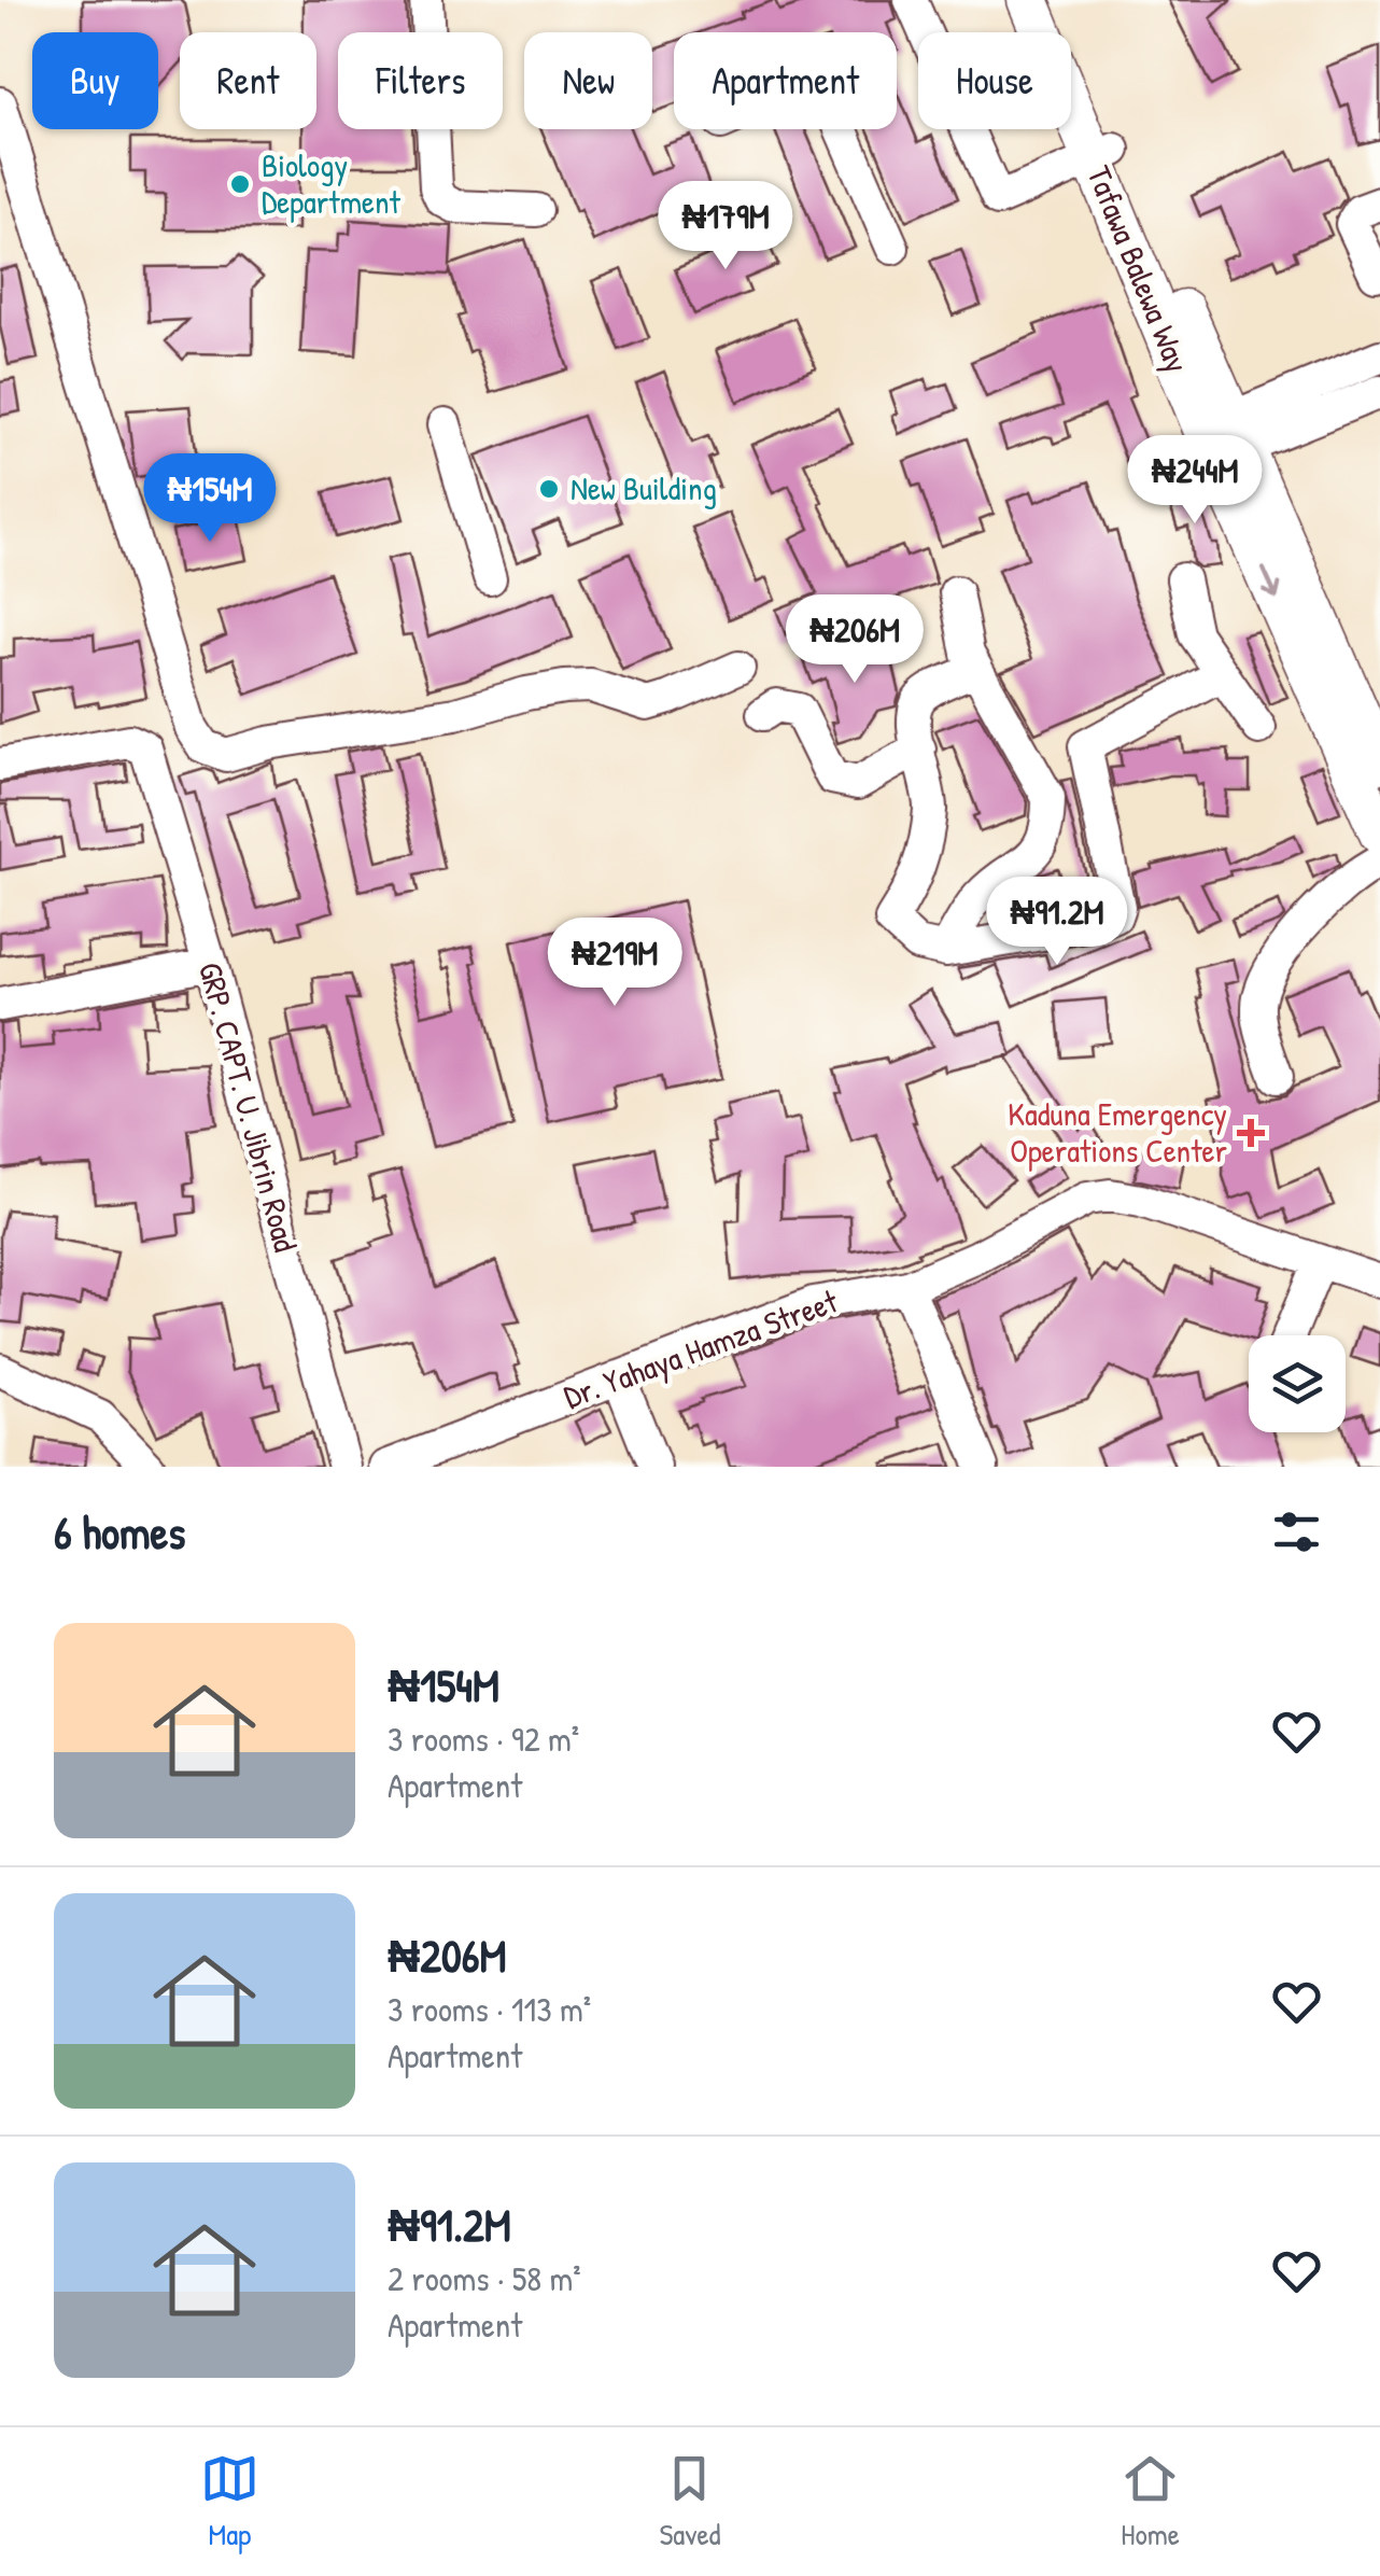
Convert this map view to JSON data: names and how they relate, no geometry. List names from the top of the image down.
{
  "streets": {
    "main road": ["Tafawa Balewa Way"],
    "street": ["GRP. CAPT. U. Jibrin Road", "Dr. Yahaya Hamza Street"]
  },
  "places": {
    "other": ["Biology Department", "New Building"],
    "health": ["Kaduna Emergency Operations Center"]
  },
  "page": {
    "chip": [
      "Buy",
      "Rent",
      "Filters",
      "New",
      "Apartment",
      "House"
    ],
    "price": [
      "₦179M",
      "₦244M",
      "₦154M",
      "₦206M",
      "₦91.2M",
      "₦219M"
    ],
    "heading": "6 homes",
    "list": [
      {
        "name": "₦154M",
        "note": "3 rooms · 92 m² · Apartment"
      },
      {
        "name": "₦206M",
        "note": "3 rooms · 113 m² · Apartment"
      },
      {
        "name": "₦91.2M",
        "note": "2 rooms · 58 m² · Apartment"
      }
    ],
    "tabs": ["Map", "Saved", "Home"]
  }
}
